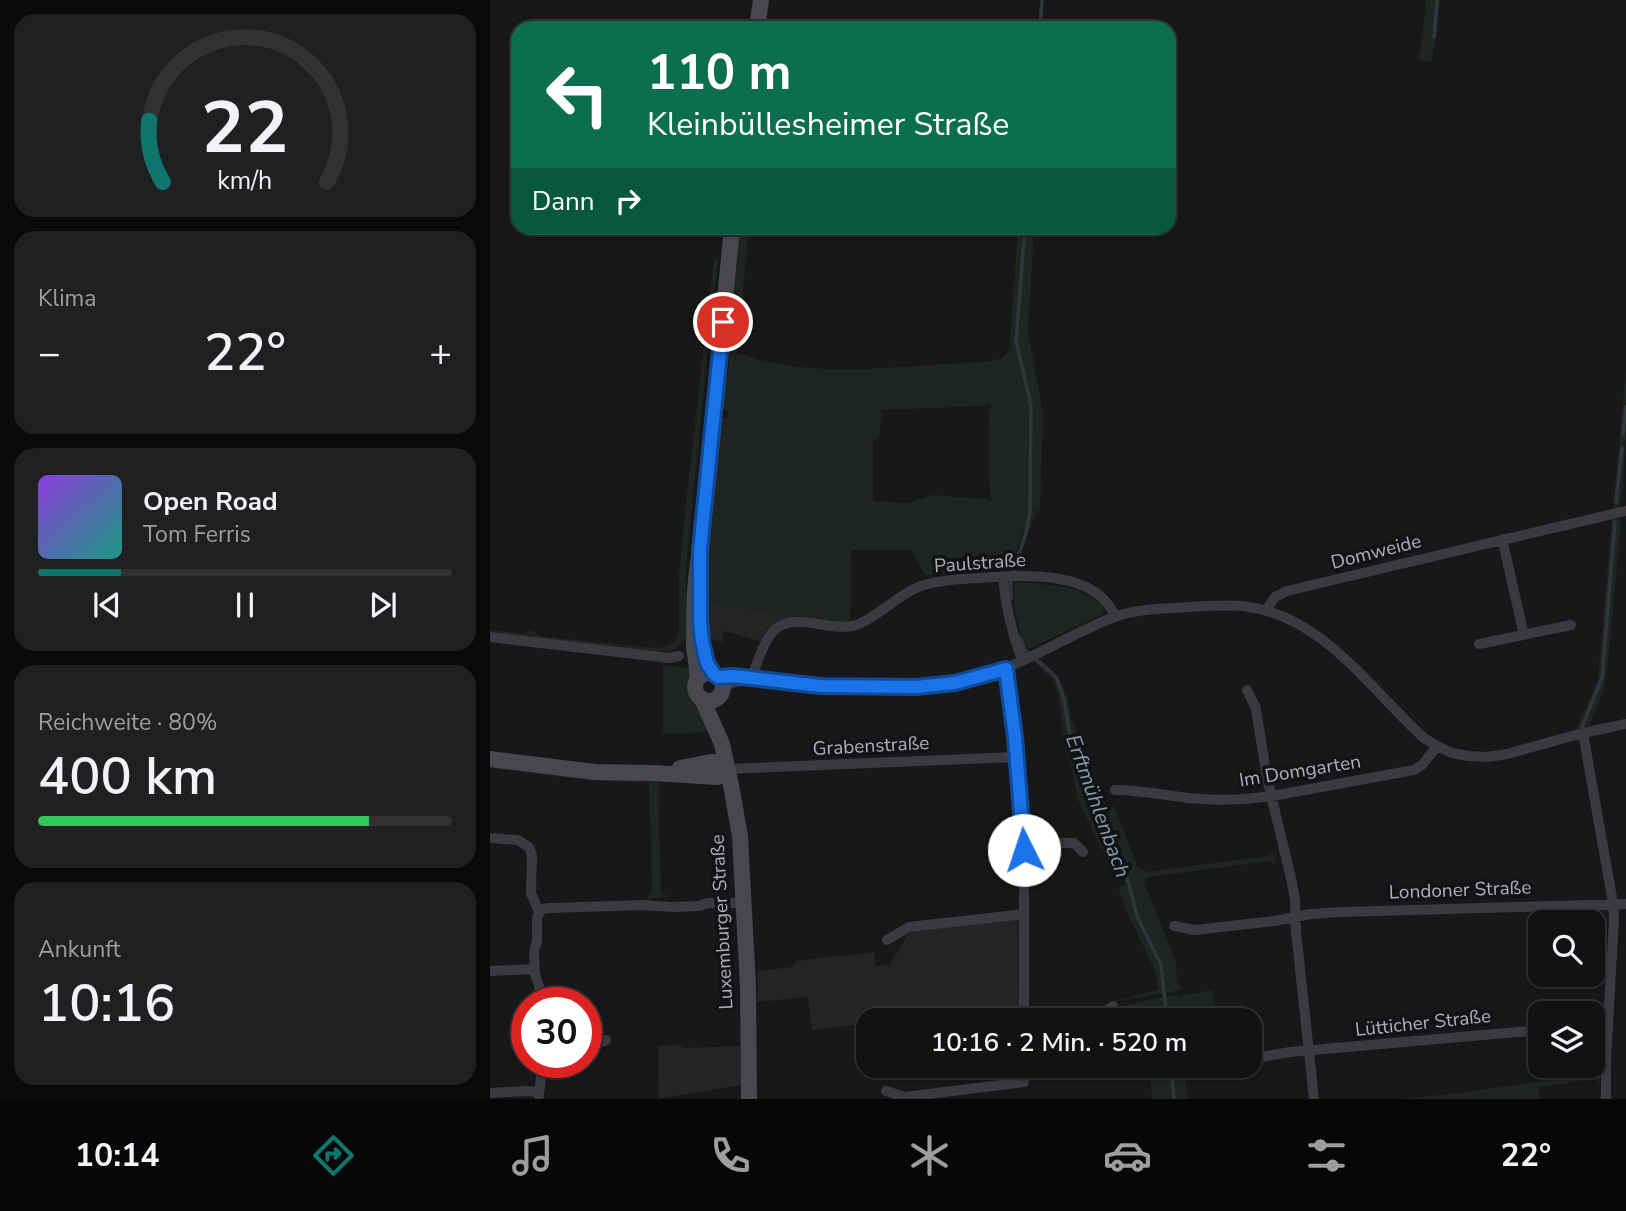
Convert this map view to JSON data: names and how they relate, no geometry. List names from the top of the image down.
{
  "streets": {
    "street": [
      "Domweide",
      "Paulstraße",
      "Grabenstraße",
      "Im Domgarten",
      "Londoner Straße",
      "Luxemburger Straße",
      "Lütticher Straße"
    ]
  },
  "crossings": [
    ["Grabenstraße", "Luxemburger Straße"]
  ],
  "water": ["Erftmühlenbach"],
  "page": {
    "turn": ["110 m", "Kleinbüllesheimer Straße"],
    "then": "Dann",
    "tile": [
      "Klima",
      ["Reichweite · 80%", "400 km"],
      ["Ankunft", "10:16"]
    ],
    "heat": ["−", "22°", "+"],
    "song": ["Open Road", "Tom Ferris"],
    "limit": "30",
    "trip": "10:16 · 2 Min. · 520 m",
    "tabs": ["10:14", "22°"],
    "gauge": ["22", "km/h"]
  }
}
